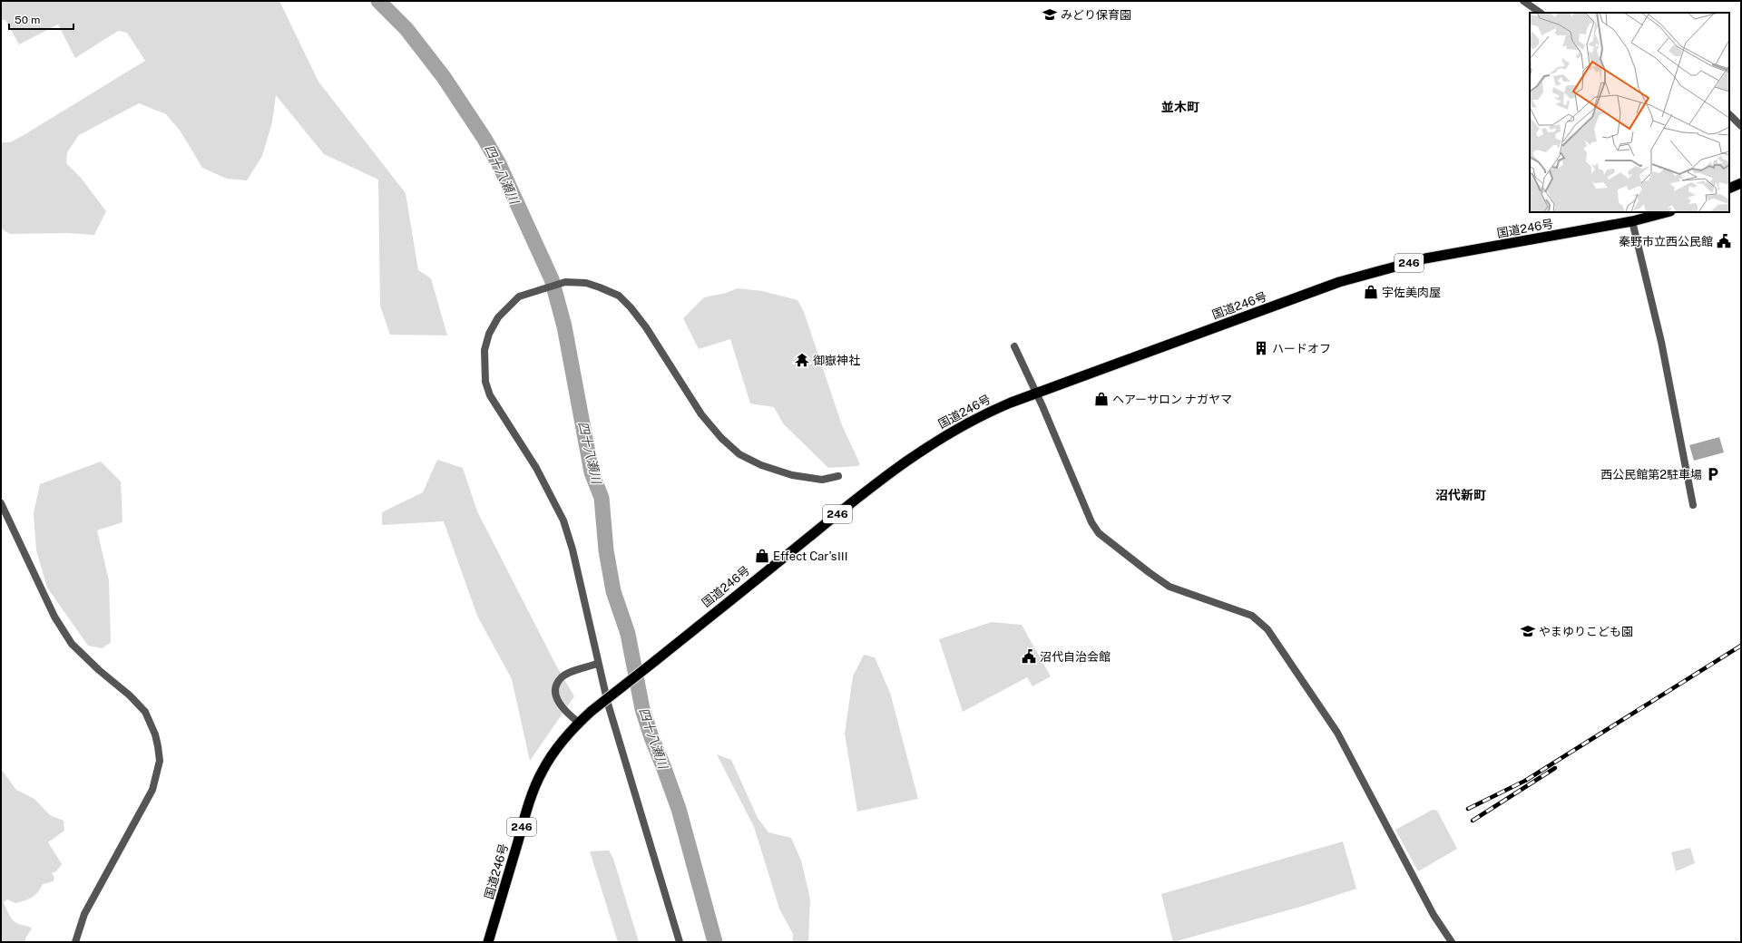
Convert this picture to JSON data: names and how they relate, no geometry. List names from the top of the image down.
{
  "streets": {
    "highway": ["国道246号", "246"]
  },
  "districts": ["並木町", "沼代新町"],
  "water": ["四十八瀬川"],
  "places": {
    "school or university": ["みどり保育園", "やまゆりこども園"],
    "public building": ["秦野市立西公民館", "沼代自治会館"],
    "shop": ["宇佐美肉屋", "ヘアーサロン ナガヤマ", "Effect Car'sⅢ"],
    "building": ["ハードオフ"],
    "temple": ["御嶽神社"],
    "parking": ["西公民館第2駐車場"]
  },
  "scale_bar": "50 m"
}
